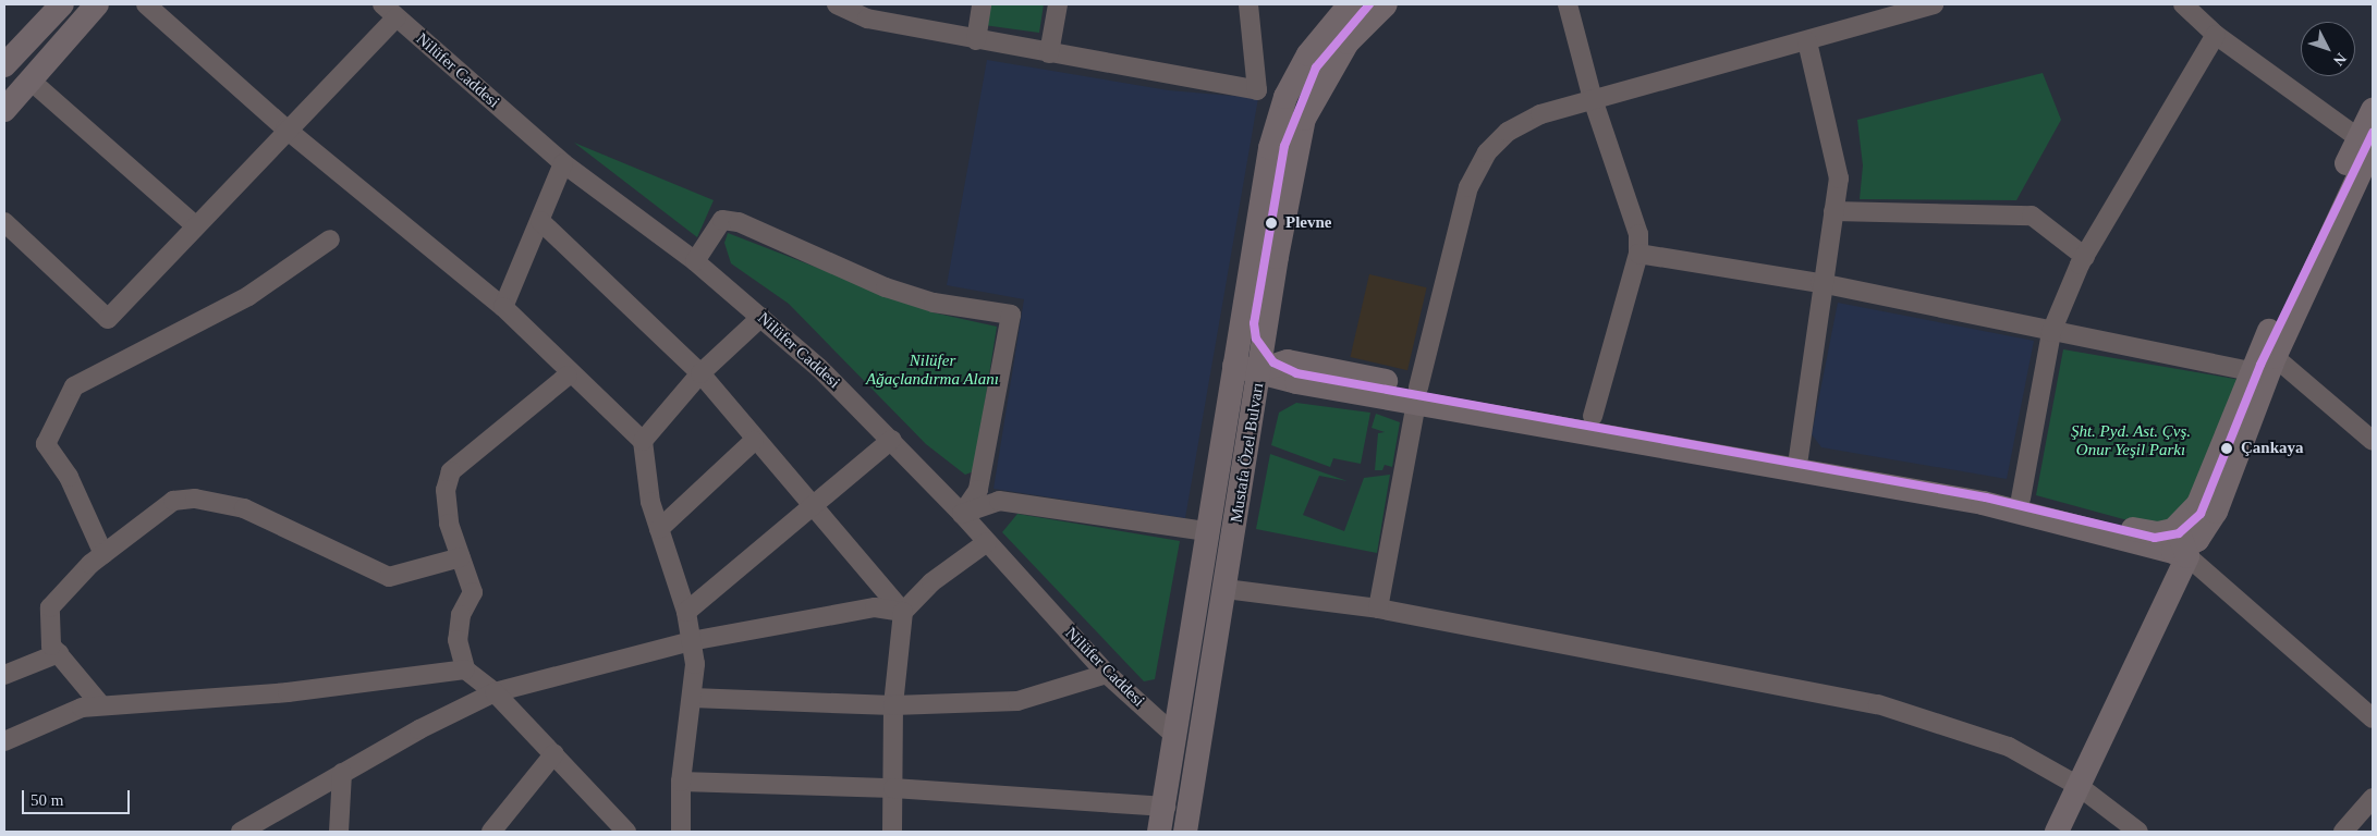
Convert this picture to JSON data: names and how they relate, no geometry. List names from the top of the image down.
{
  "streets": {
    "main road": ["Mustafa Özel Bulvarı"],
    "street": ["Nilüfer Caddesi"]
  },
  "crossings": [
    ["Nilüfer Caddesi", "Mustafa Özel Bulvarı"]
  ],
  "parks": ["Nilüfer Ağaçlandırma Alanı", "Şht. Pyd. Ast. Çvş. Onur Yeşil Parkı"],
  "places": ["Plevne", "Çankaya"],
  "scale_bar": "50 m",
  "north": "bottom right"
}
